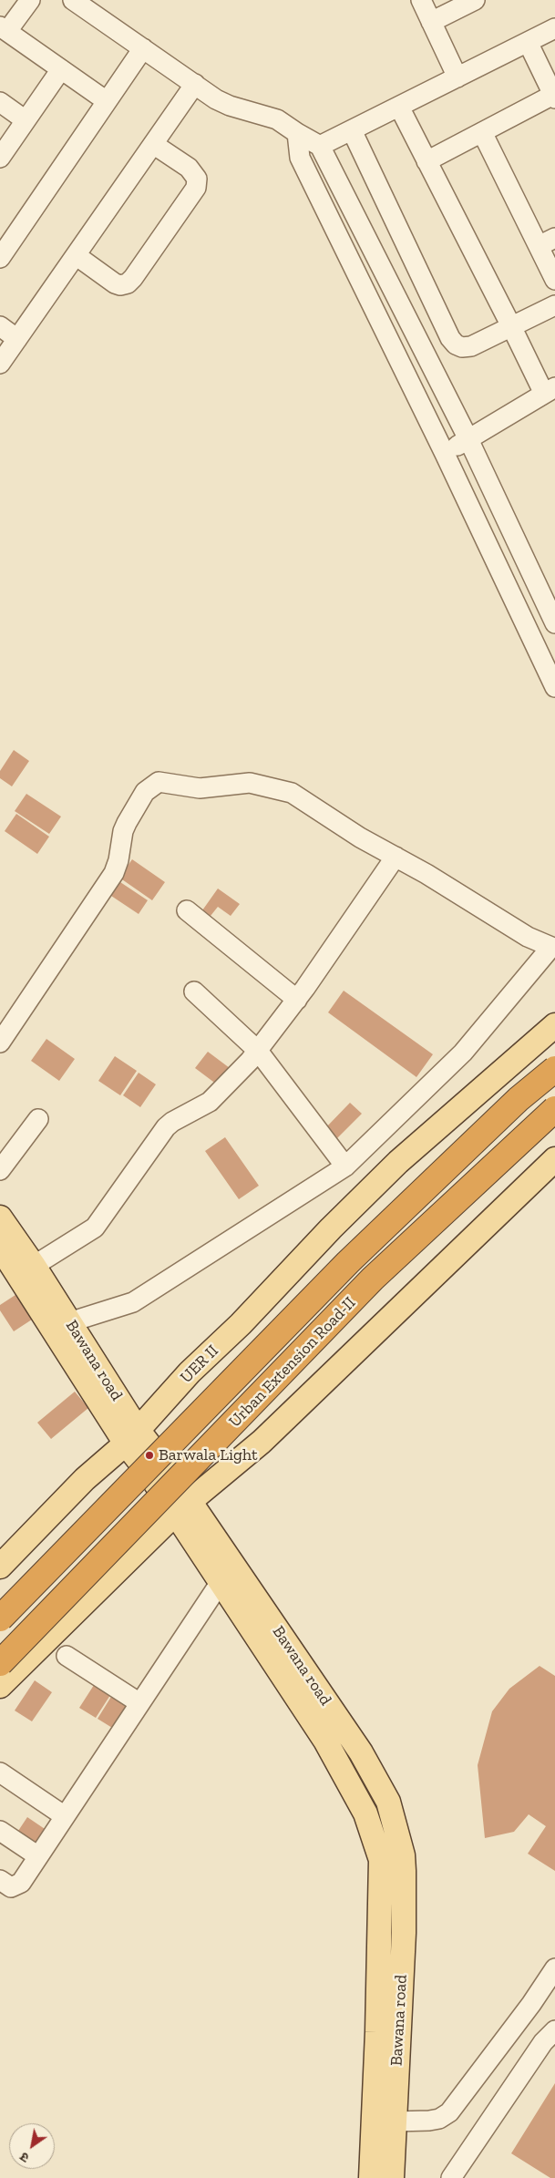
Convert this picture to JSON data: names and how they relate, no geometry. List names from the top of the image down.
{
  "streets": {
    "highway": ["Urban Extension Road-II"],
    "main road": ["Bawana road", "UER II"]
  },
  "crossings": [
    ["Bawana road", "UER II"]
  ],
  "places": ["Barwala Light"],
  "north": "bottom left"
}
